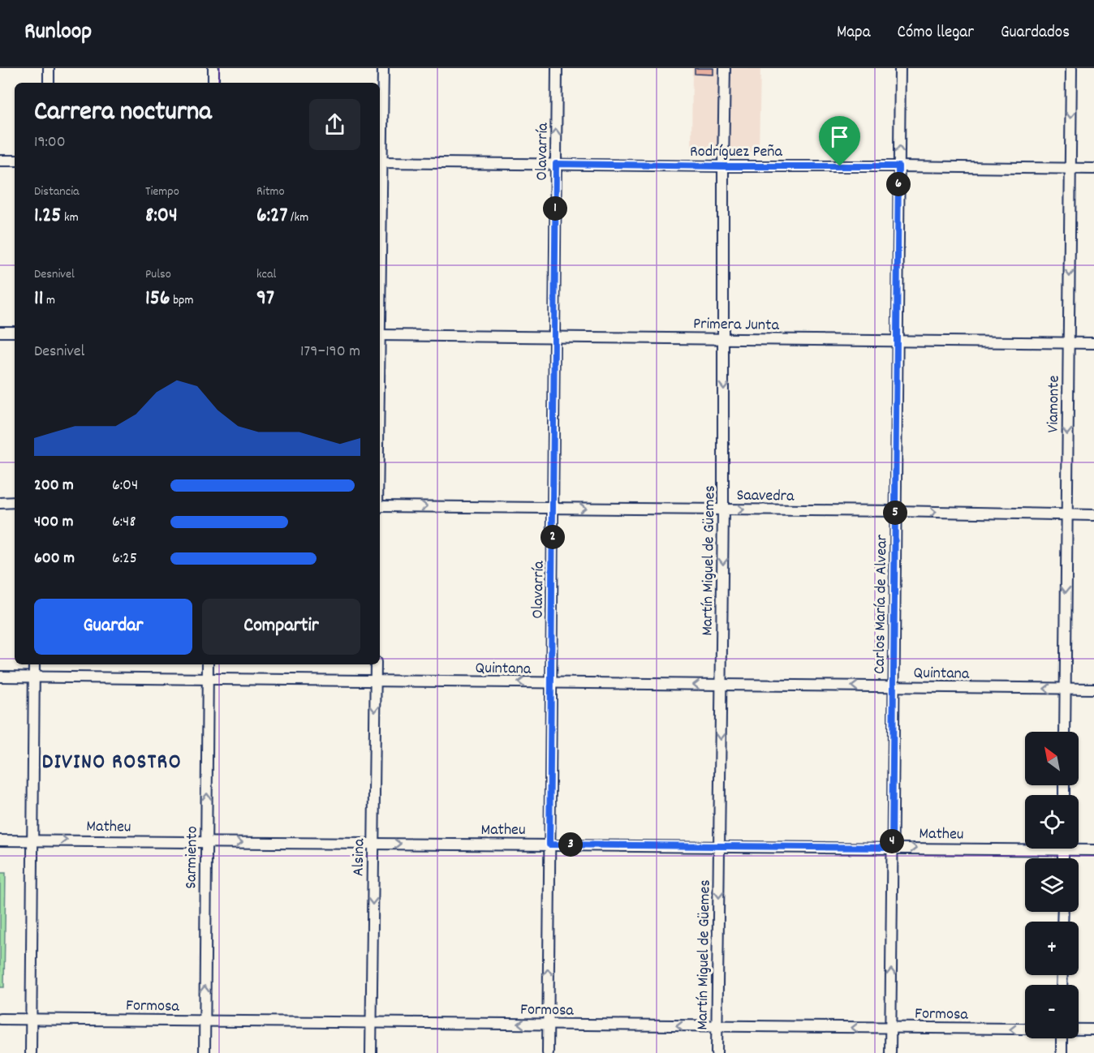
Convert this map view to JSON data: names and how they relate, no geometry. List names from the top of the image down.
{
  "streets": {
    "street": [
      "Rodríguez Peña",
      "Olavarría",
      "Primera Junta",
      "Viamonte",
      "Saavedra",
      "Martín Miguel de Güemes",
      "Carlos María de Alvear",
      "Quintana",
      "Matheu",
      "Sarmiento",
      "Alsina",
      "Formosa"
    ]
  },
  "crossings": [
    ["Rodríguez Peña", "Olavarría"],
    ["Rodríguez Peña", "Viamonte"],
    ["Rodríguez Peña", "Martín Miguel de Güemes"],
    ["Rodríguez Peña", "Carlos María de Alvear"],
    ["Olavarría", "Primera Junta"],
    ["Olavarría", "Saavedra"],
    ["Olavarría", "Quintana"],
    ["Olavarría", "Matheu"],
    ["Olavarría", "Formosa"],
    ["Primera Junta", "Viamonte"],
    ["Primera Junta", "Martín Miguel de Güemes"],
    ["Primera Junta", "Carlos María de Alvear"],
    ["Viamonte", "Saavedra"],
    ["Viamonte", "Quintana"],
    ["Saavedra", "Martín Miguel de Güemes"],
    ["Saavedra", "Carlos María de Alvear"],
    ["Martín Miguel de Güemes", "Quintana"],
    ["Martín Miguel de Güemes", "Matheu"],
    ["Martín Miguel de Güemes", "Formosa"],
    ["Carlos María de Alvear", "Quintana"],
    ["Carlos María de Alvear", "Matheu"],
    ["Carlos María de Alvear", "Formosa"],
    ["Quintana", "Sarmiento"],
    ["Quintana", "Alsina"],
    ["Matheu", "Sarmiento"],
    ["Matheu", "Alsina"],
    ["Sarmiento", "Formosa"],
    ["Alsina", "Formosa"]
  ],
  "one_way": [
    "Viamonte",
    "Saavedra",
    "Martín Miguel de Güemes",
    "Quintana",
    "Matheu",
    "Sarmiento",
    "Alsina",
    "Formosa"
  ],
  "districts": ["DIVINO ROSTRO"],
  "north": "top left",
  "page": {
    "header": "Runloop",
    "nav": ["Mapa", "Cómo llegar", "Guardados"],
    "heading": ["Carrera nocturna", "19:00"],
    "stats": [
      ["Distancia", "1.25 km"],
      ["Tiempo", "8:04"],
      ["Ritmo", "6:27 /km"],
      ["Desnivel", "11 m"],
      ["Pulso", "156 bpm"],
      ["kcal", "97"]
    ],
    "pins": [
      "6",
      "1",
      "5",
      "2",
      "4",
      "3"
    ],
    "chart": ["Desnivel", "179–190 m"],
    "list": [
      {
        "name": "200 m",
        "note": "6:04"
      },
      {
        "name": "400 m",
        "note": "6:48"
      },
      {
        "name": "600 m",
        "note": "6:25"
      }
    ],
    "buttons": ["Guardar", "Compartir"],
    "map_buttons": ["+", "−"]
  }
}
